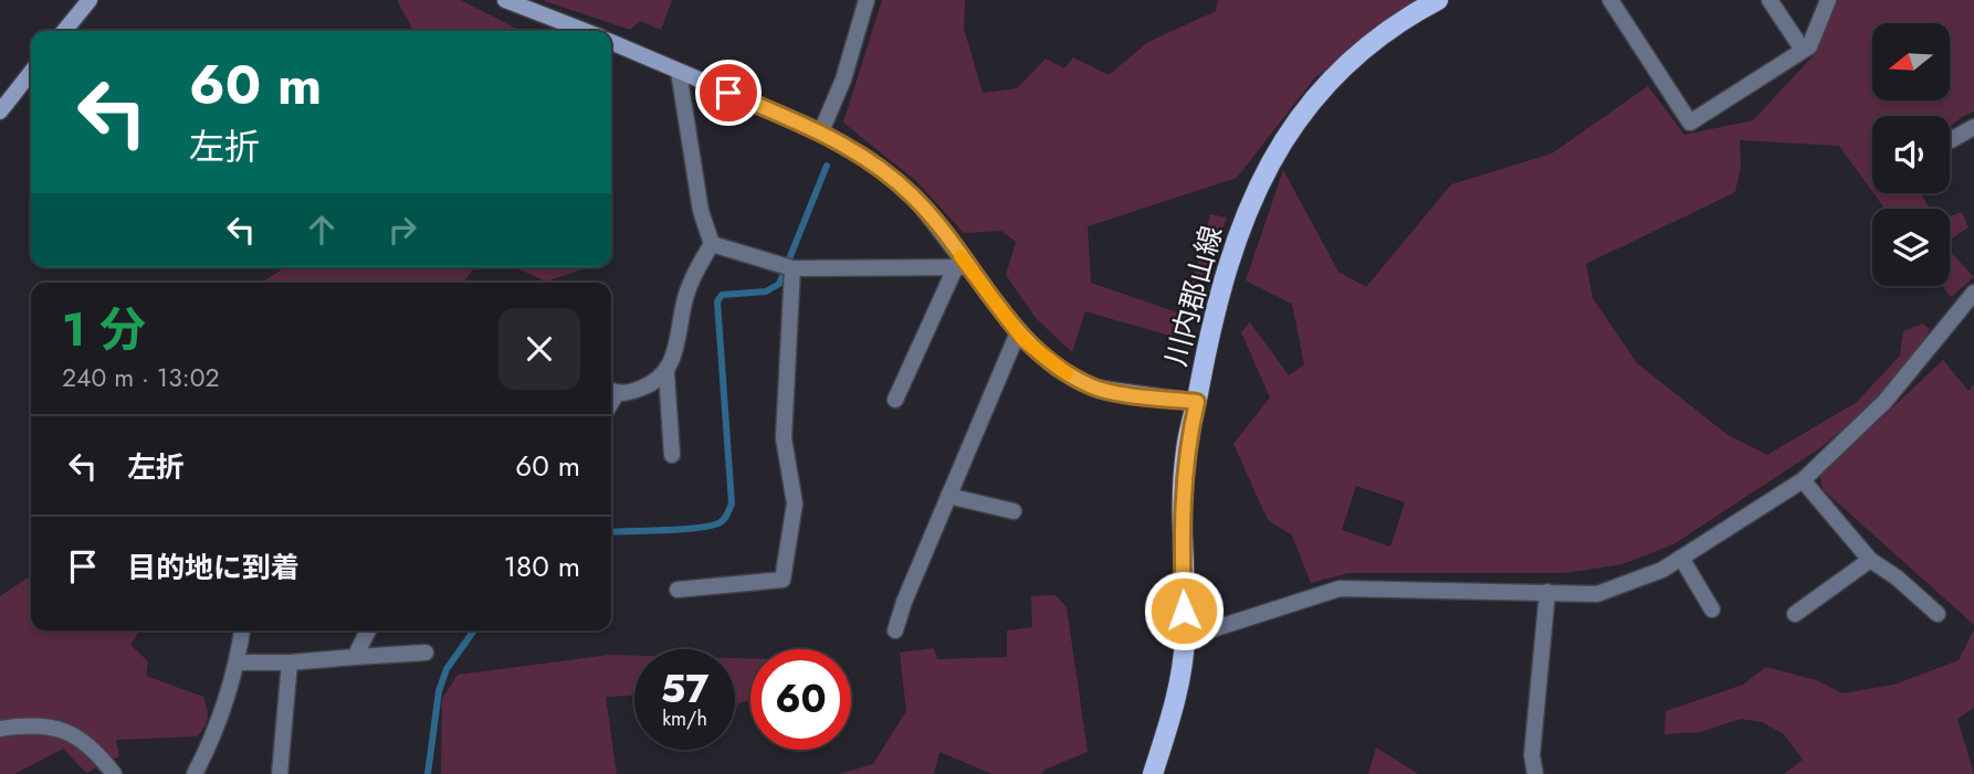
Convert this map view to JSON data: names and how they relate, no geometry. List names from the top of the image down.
{
  "streets": {
    "main road": ["川内郡山線"]
  },
  "north": "left",
  "page": {
    "turn": ["60 m", "左折"],
    "heading": ["1 分", "240 m · 13:02"],
    "list": [
      {
        "name": "左折",
        "value": "60 m"
      },
      {
        "name": "目的地に到着",
        "value": "180 m"
      }
    ],
    "speed": "57 km/h",
    "limit": "60"
  }
}
